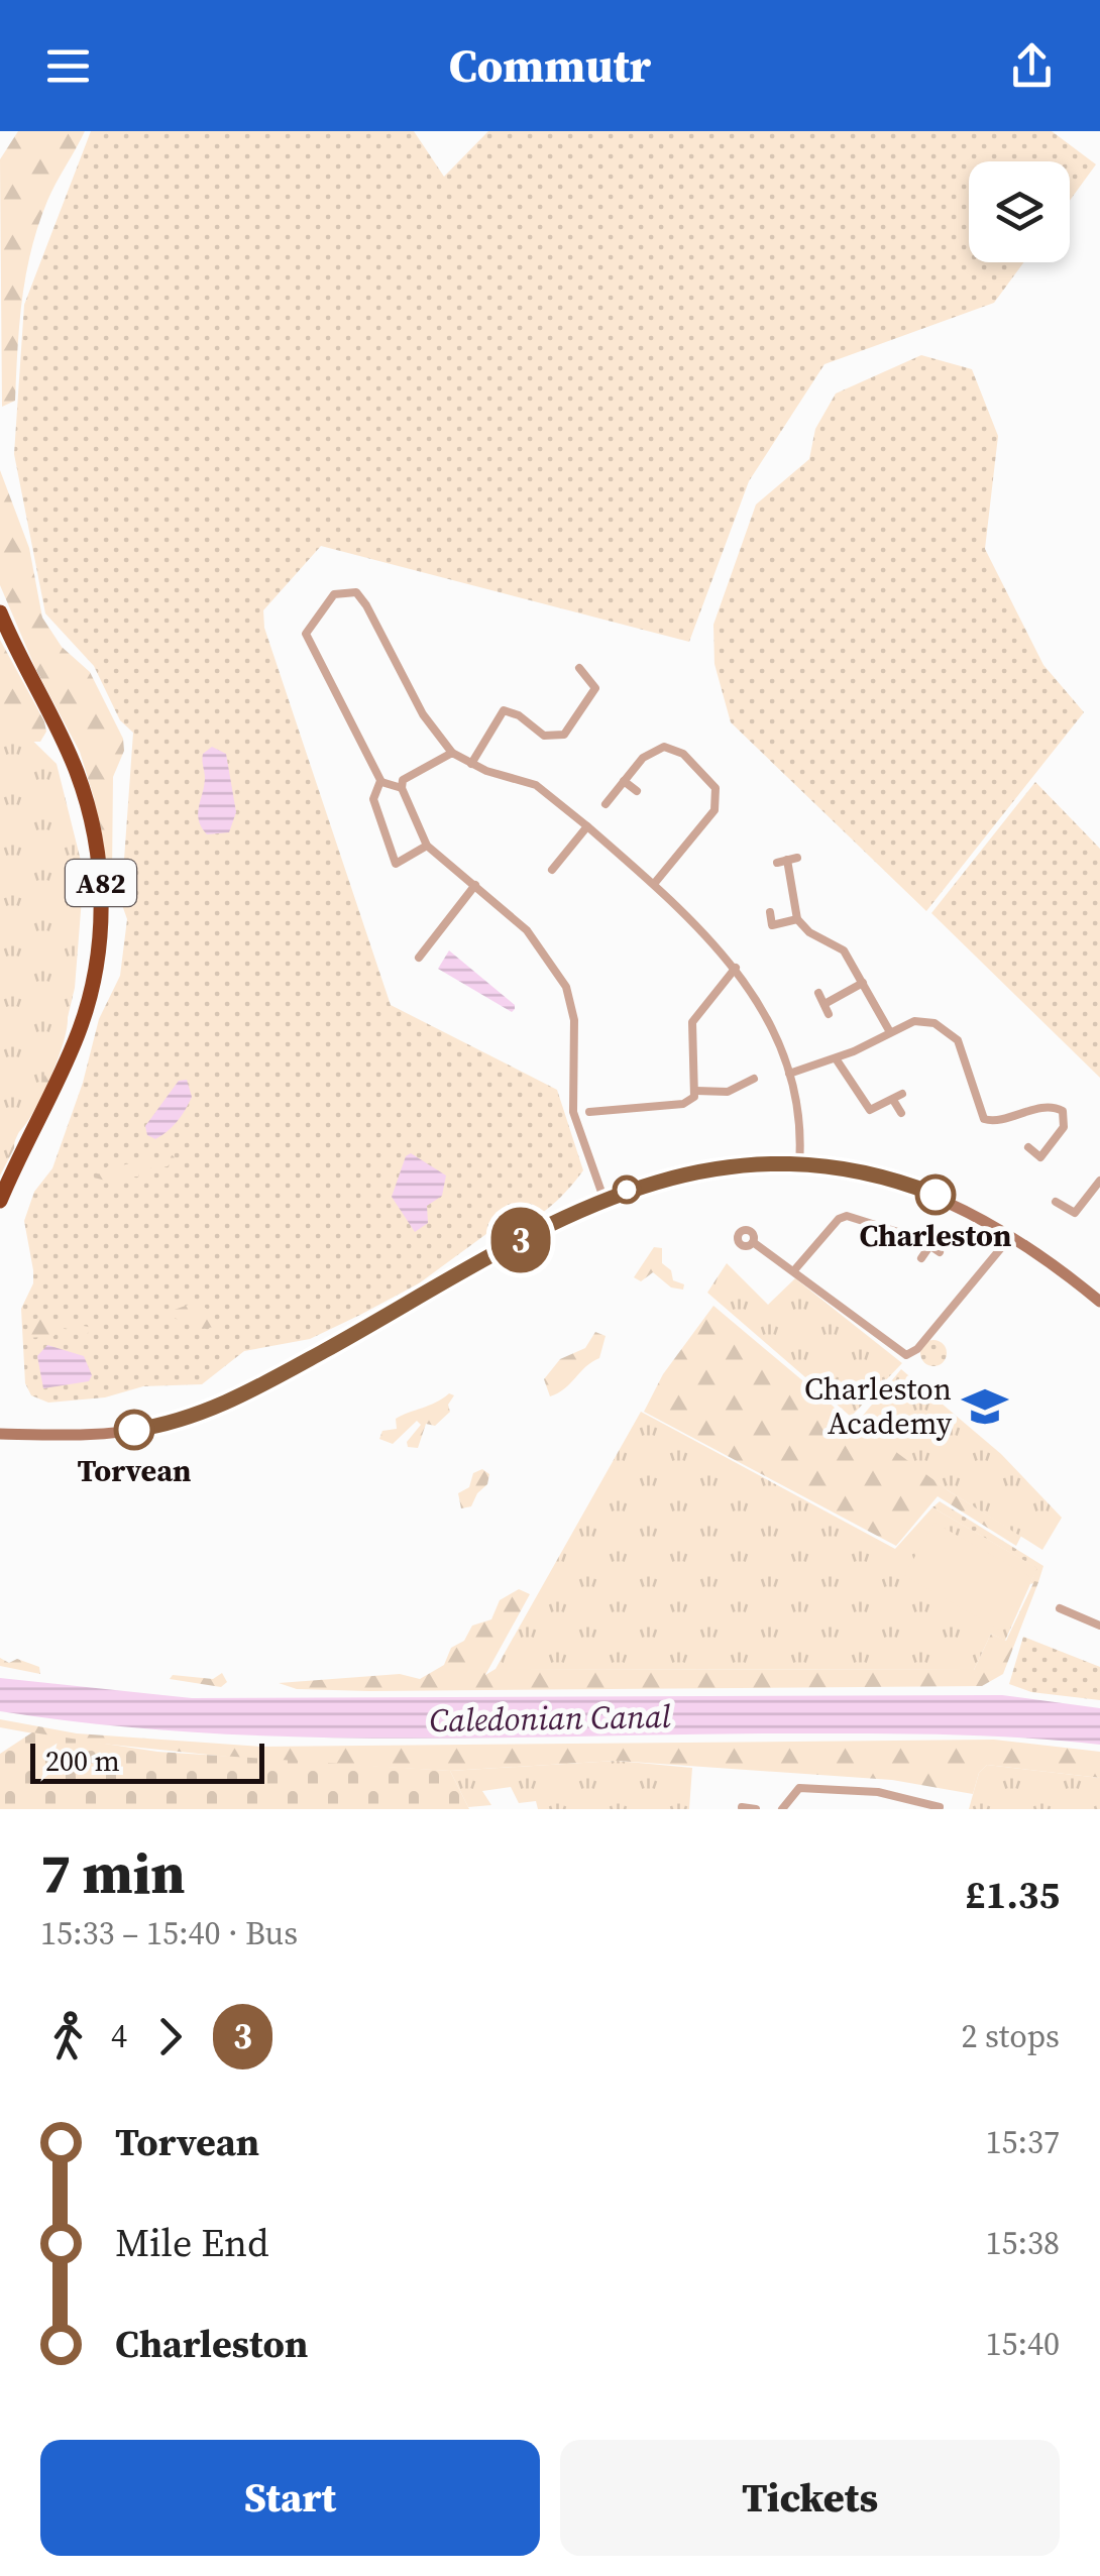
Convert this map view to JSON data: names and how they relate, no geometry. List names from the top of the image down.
{
  "streets": {
    "highway": ["A82"]
  },
  "water": ["Caledonian Canal"],
  "places": {
    "other": ["Charleston", "Torvean"],
    "school or university": ["Charleston Academy"]
  },
  "lines": ["bus line 3"],
  "scale_bar": "200 m",
  "page": {
    "header": "Commutr",
    "on_map": "3",
    "scale": "200 m",
    "heading": ["7 min", "15:33 – 15:40 · Bus", "£1.35"],
    "legs": ["4", "3", "2 stops"],
    "list": [
      {
        "name": "Torvean",
        "value": "15:37"
      },
      {
        "name": "Mile End",
        "value": "15:38"
      },
      {
        "name": "Charleston",
        "value": "15:40"
      }
    ],
    "buttons": ["Start", "Tickets"]
  }
}
